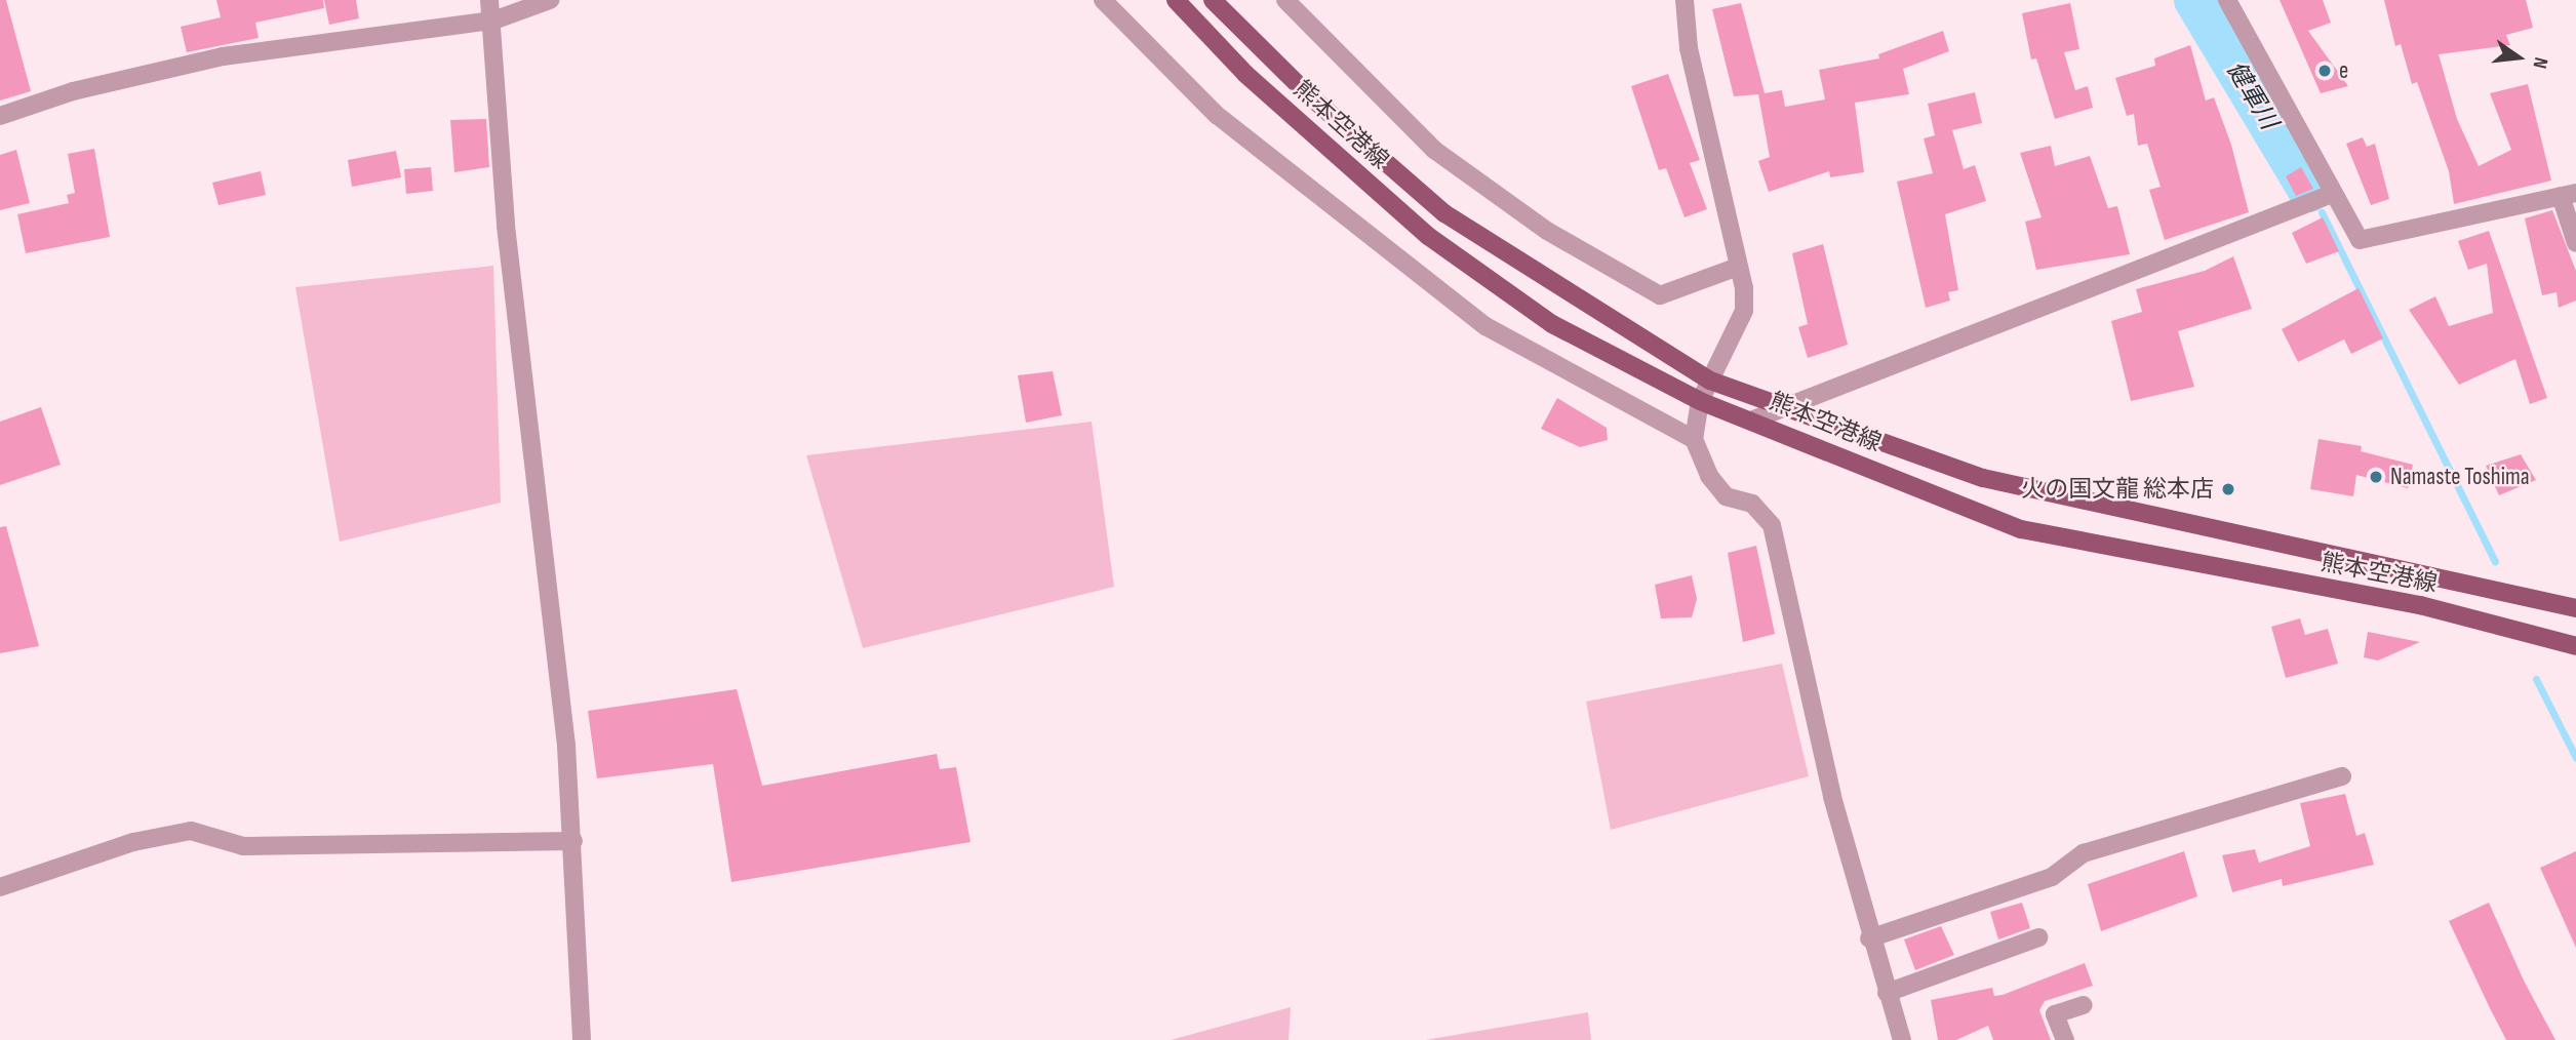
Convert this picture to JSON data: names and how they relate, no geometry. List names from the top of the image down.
{
  "streets": {
    "main road": ["熊本空港線"]
  },
  "water": ["健軍川"],
  "places": ["e", "Namaste Toshima", "火の国文龍 総本店"],
  "north": "right"
}
